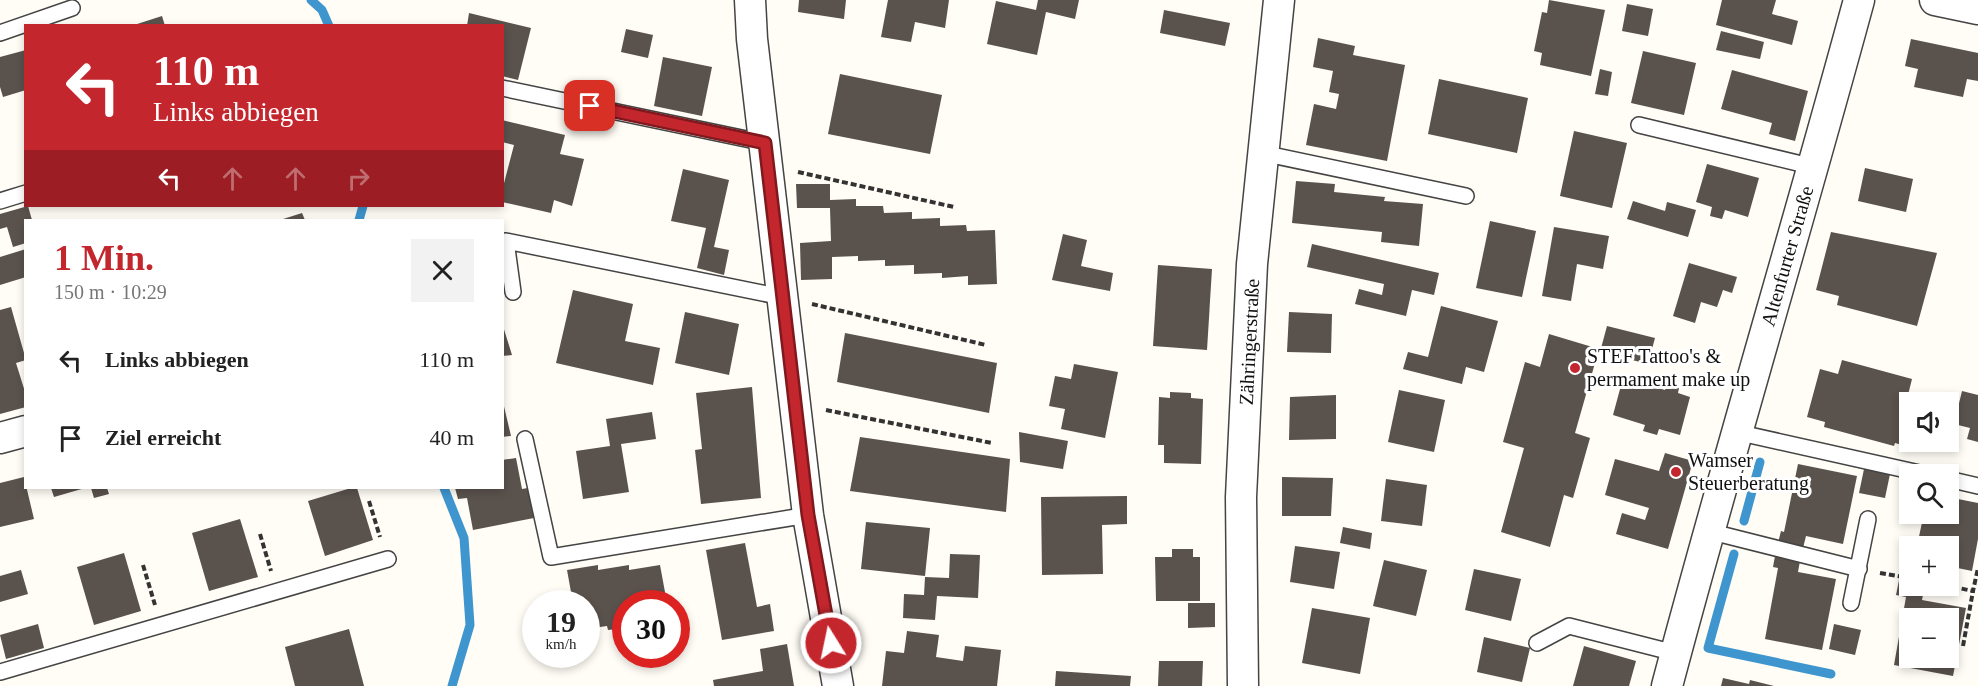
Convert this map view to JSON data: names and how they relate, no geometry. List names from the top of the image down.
{
  "streets": {
    "street": ["Altenfurter Straße", "Zähringerstraße"]
  },
  "places": ["STEF Tattoo's & permament make up", "Wamser Steuerberatung"],
  "page": {
    "turn": ["110 m", "Links abbiegen"],
    "heading": ["1 Min.", "150 m · 10:29"],
    "list": [
      {
        "name": "Links abbiegen",
        "value": "110 m"
      },
      {
        "name": "Ziel erreicht",
        "value": "40 m"
      }
    ],
    "map_buttons": ["+", "−"],
    "speed": "19 km/h",
    "limit": "30"
  }
}
